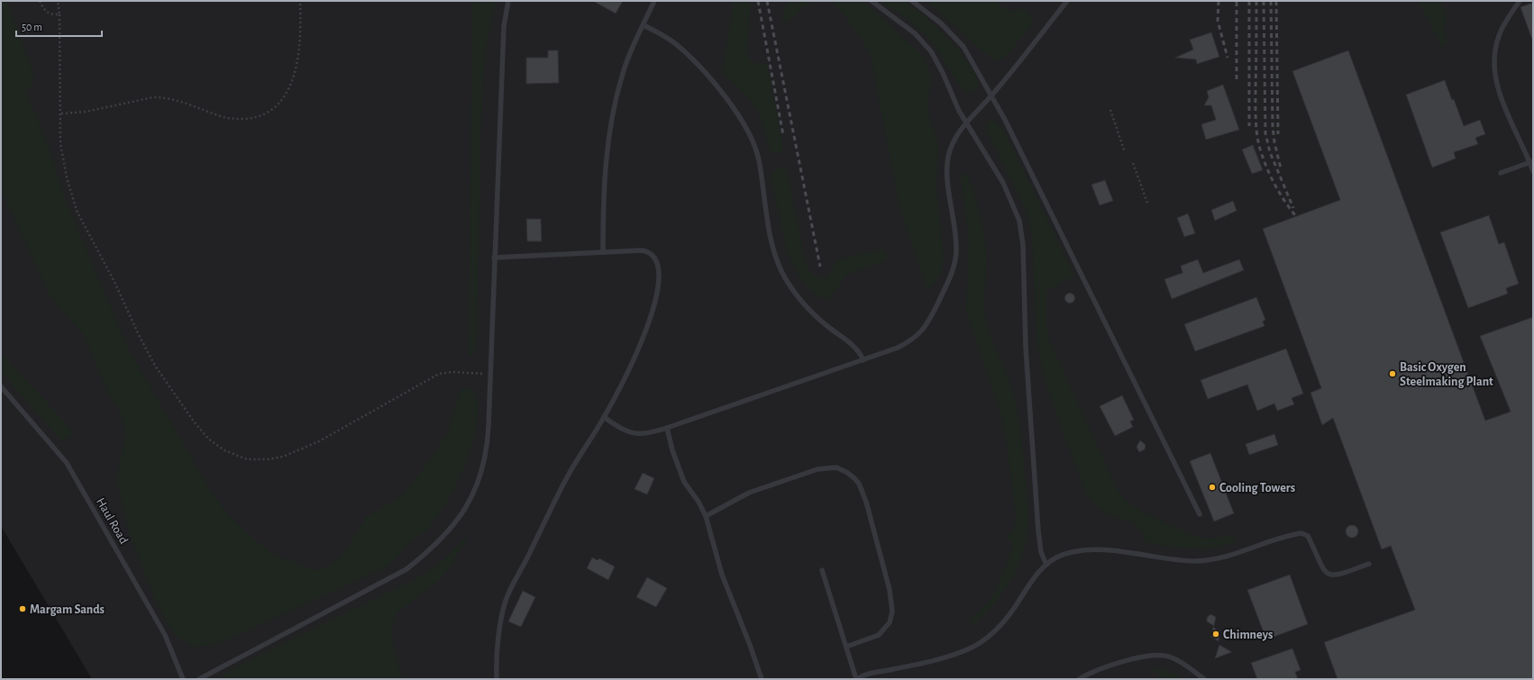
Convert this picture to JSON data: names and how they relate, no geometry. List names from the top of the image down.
{
  "streets": {
    "lane": ["Haul Road"]
  },
  "places": [
    "Basic Oxygen Steelmaking Plant",
    "Cooling Towers",
    "Margam Sands",
    "Chimneys"
  ],
  "scale_bar": "50 m"
}
